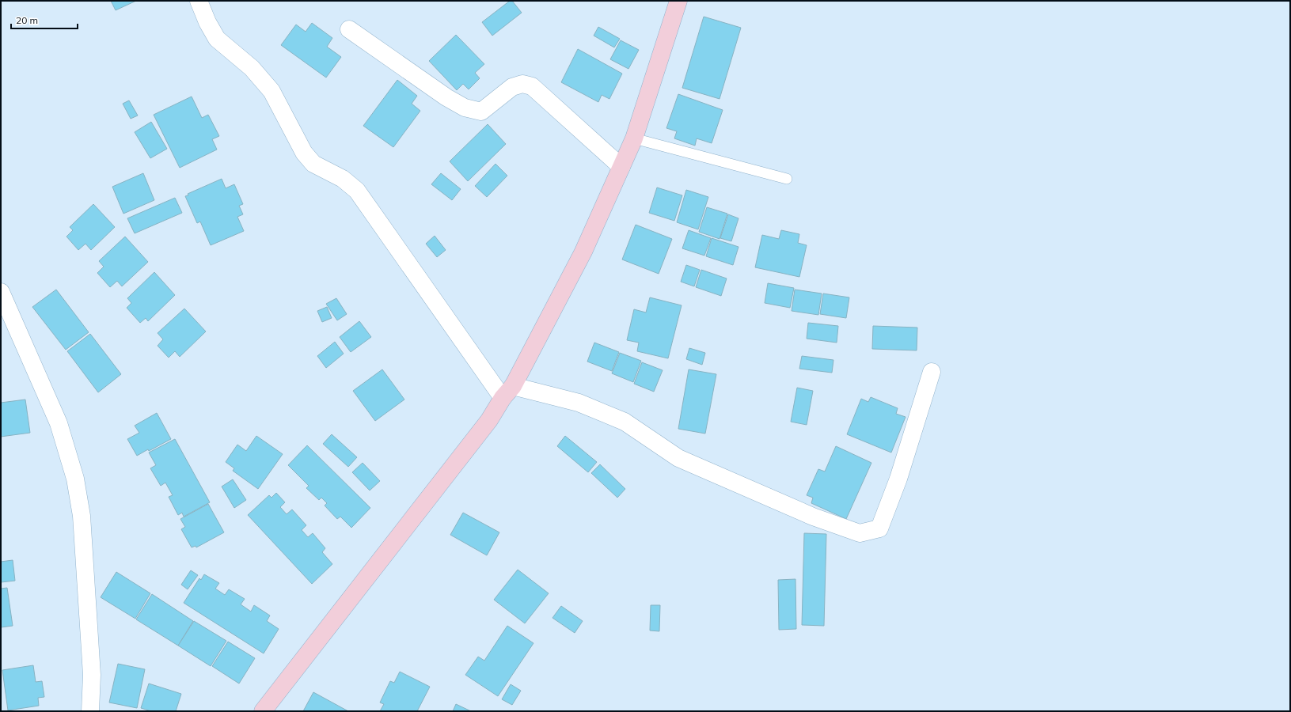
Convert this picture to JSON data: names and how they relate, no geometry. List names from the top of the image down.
{
  "scale_bar": "20 m"
}
